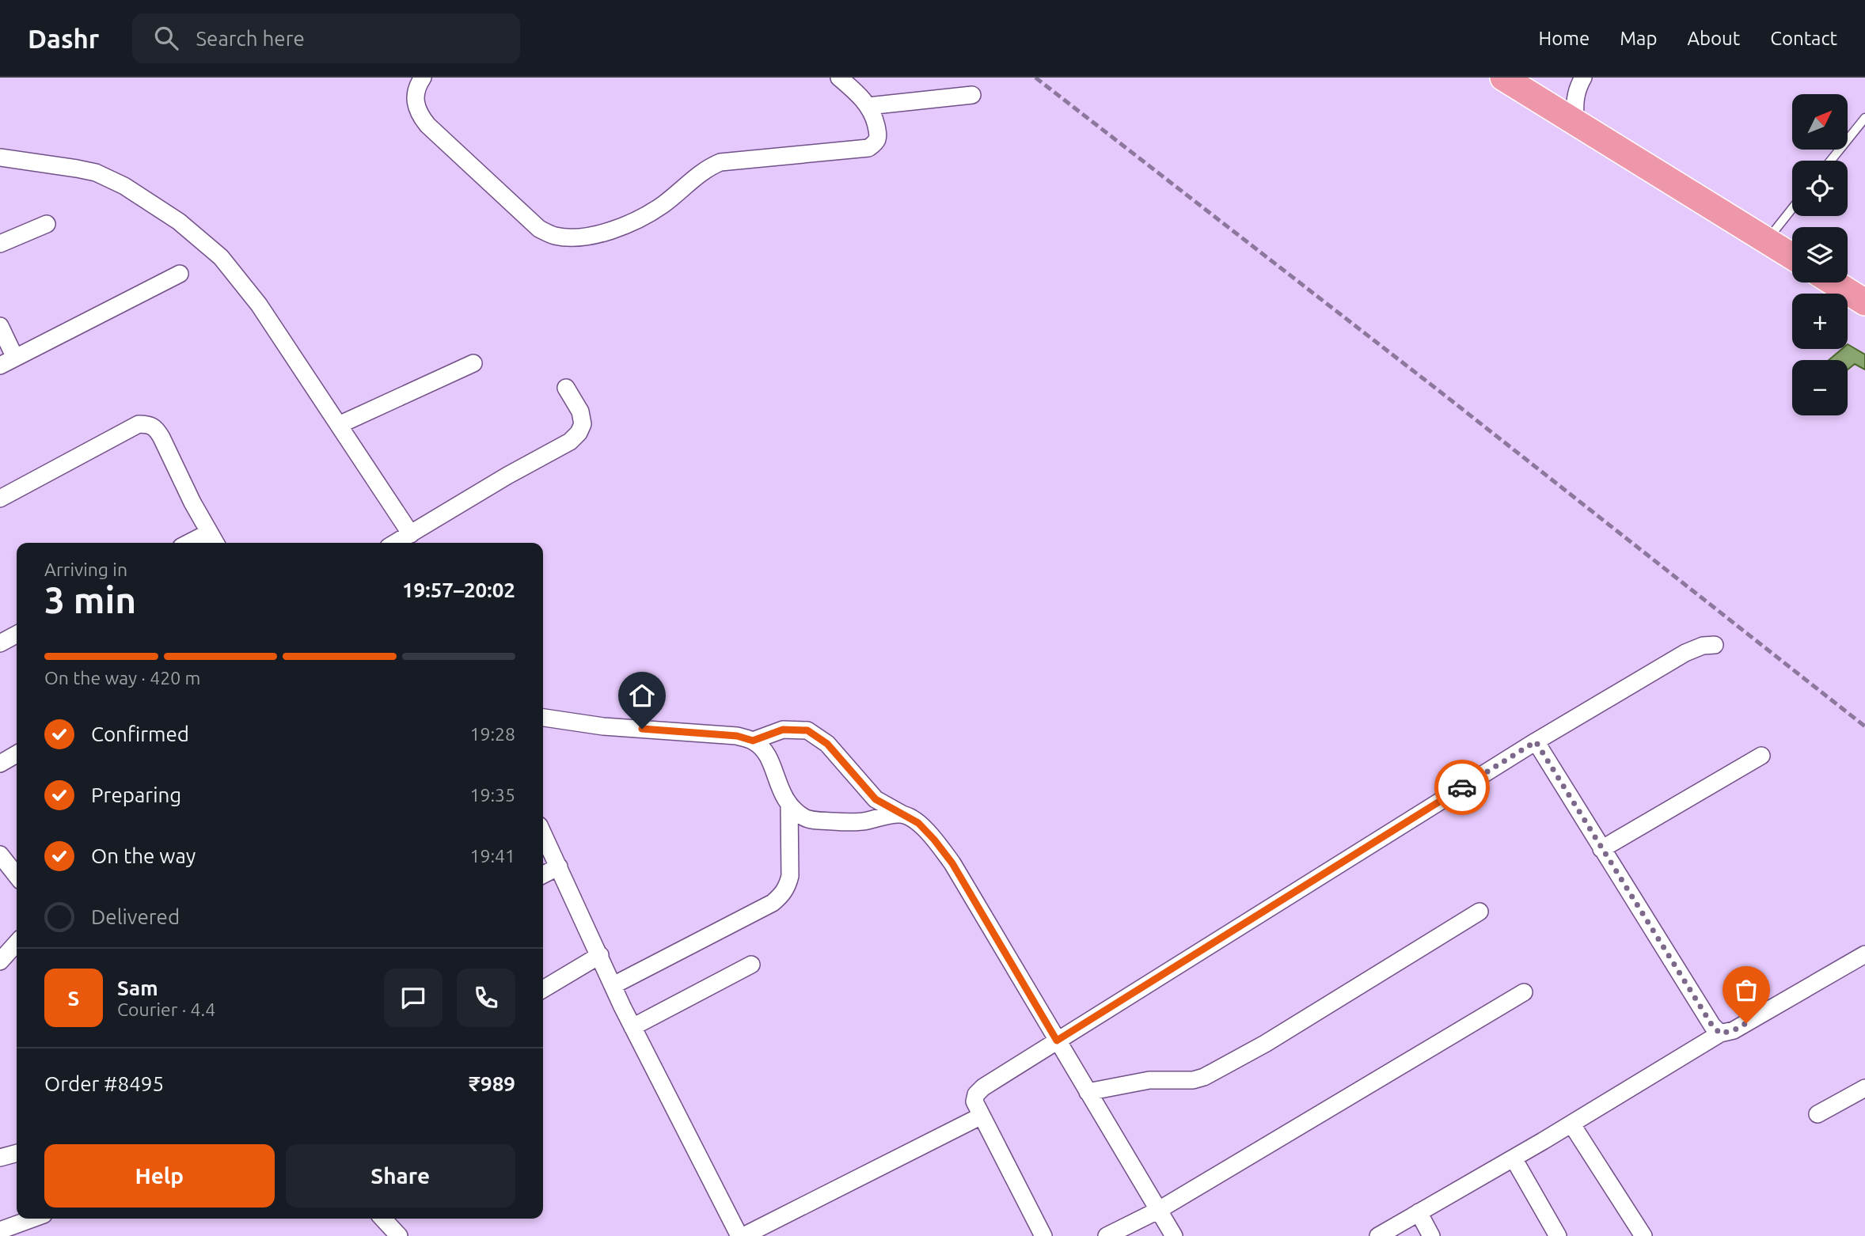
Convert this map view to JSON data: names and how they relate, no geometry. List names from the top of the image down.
{
  "north": "top right",
  "page": {
    "header": "Dashr",
    "search": "Search here",
    "nav": [
      "Home",
      "Map",
      "About",
      "Contact"
    ],
    "map_buttons": ["+", "−"],
    "heading": ["3 min", "Arriving in", "19:57–20:02"],
    "panel": [
      "Sam",
      "Courier · 4.4",
      "Order #8495",
      "₹989"
    ],
    "bar": "On the way · 420 m",
    "list": [
      ["Confirmed", "19:28"],
      ["Preparing", "19:35"],
      ["On the way", "19:41"],
      "Delivered"
    ],
    "round": "S",
    "buttons": ["Help", "Share"]
  }
}
